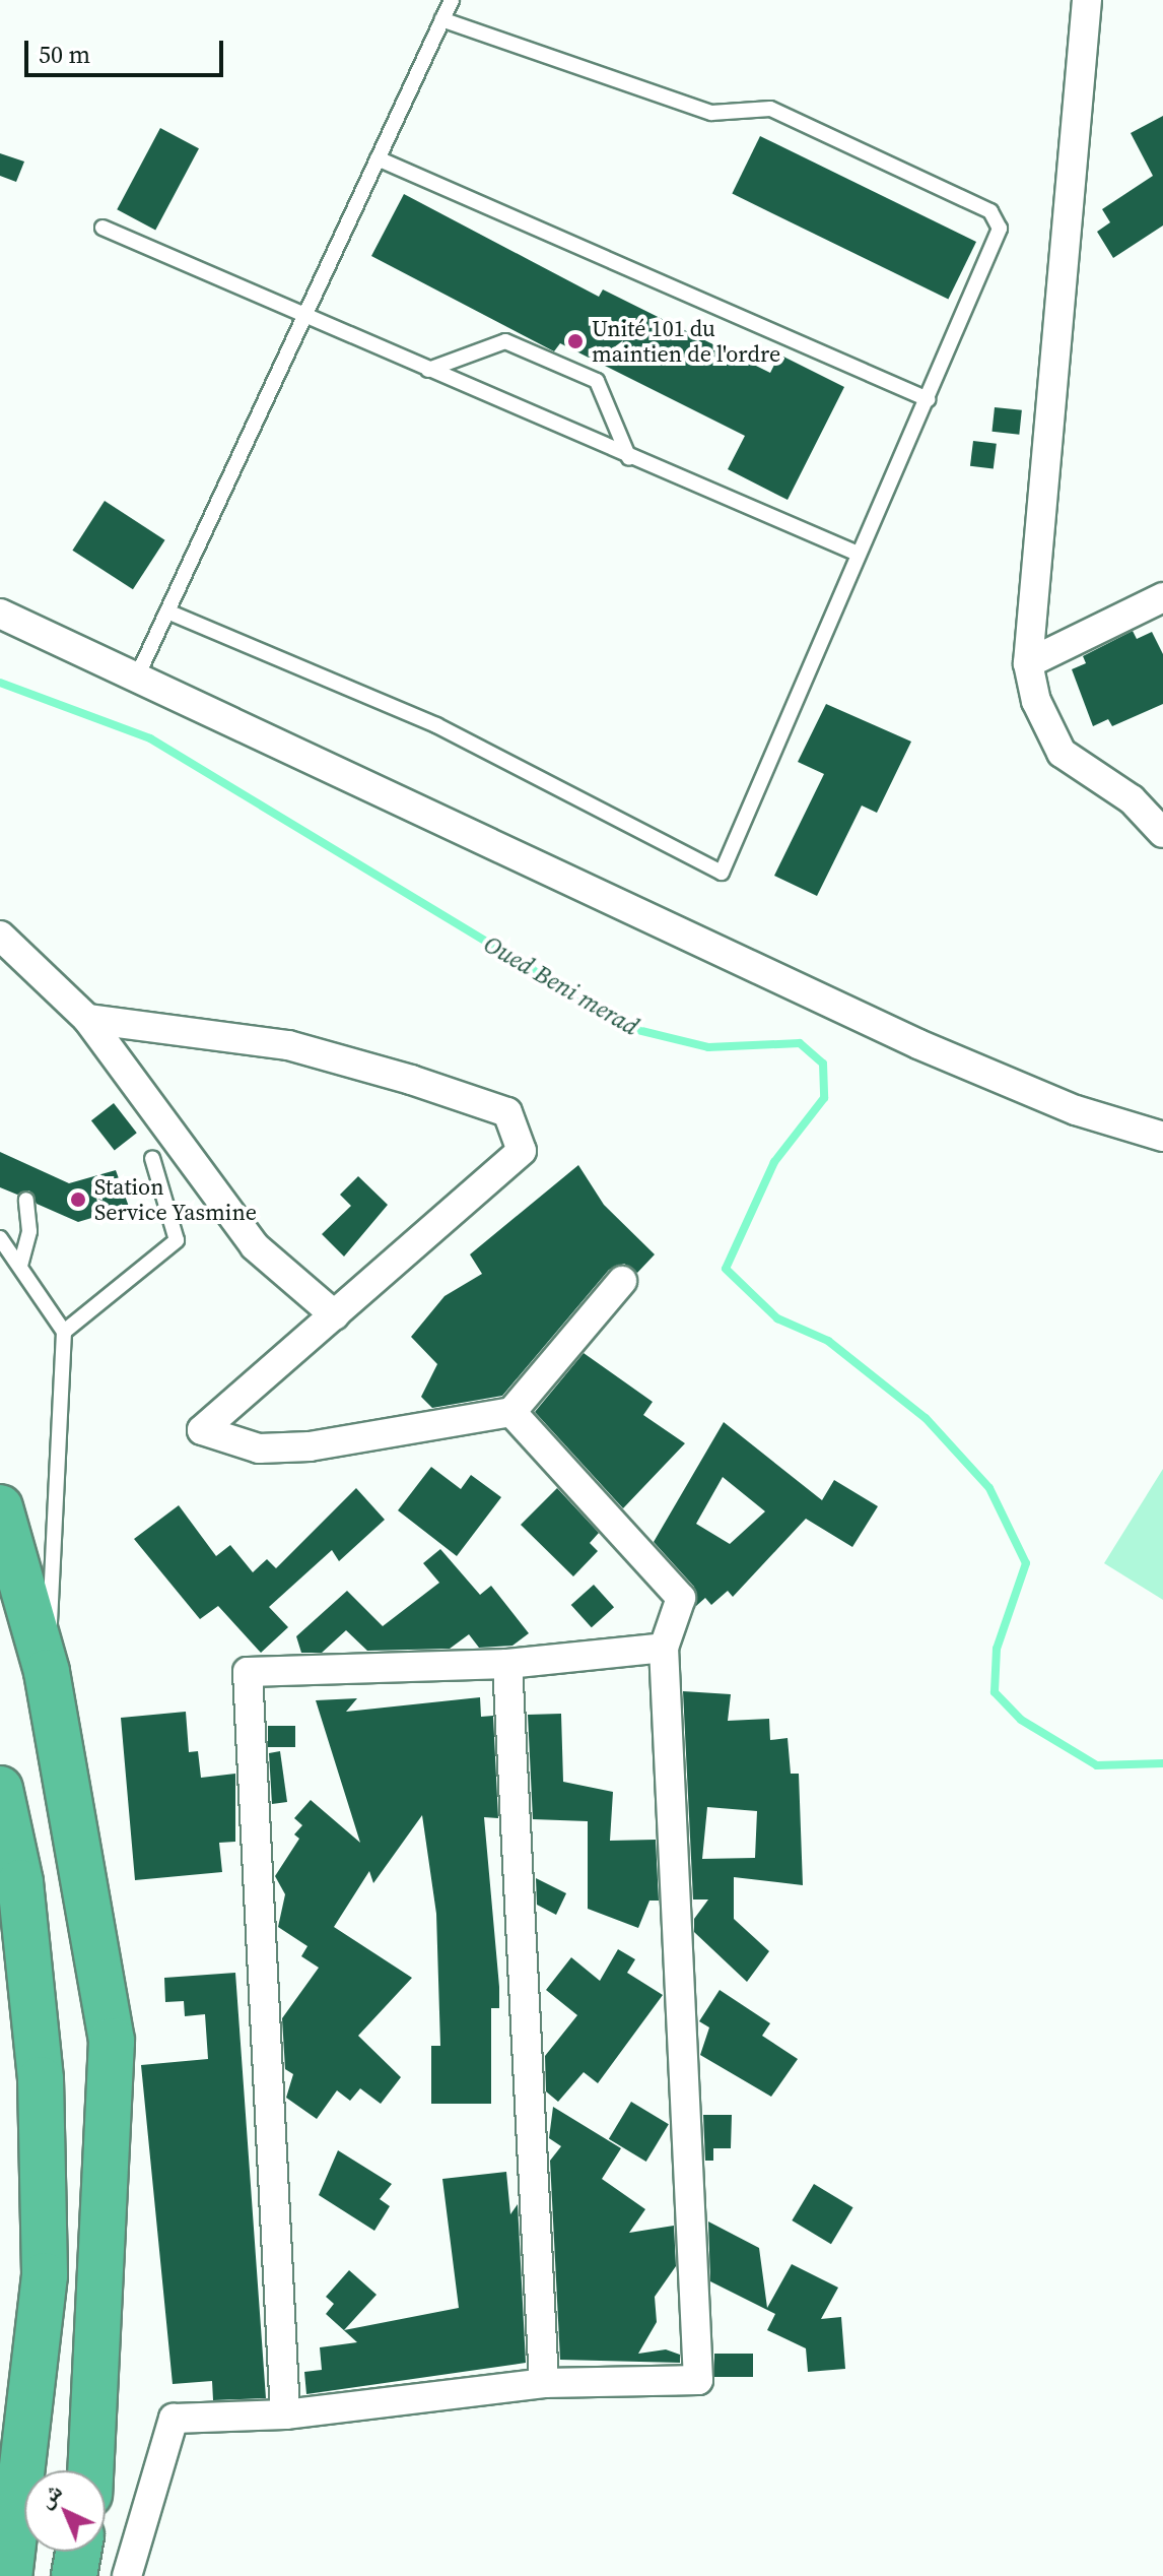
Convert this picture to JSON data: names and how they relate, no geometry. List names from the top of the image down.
{
  "water": ["Oued Beni merad"],
  "places": ["Unité 101 du maintien de l'ordre", "Station Service Yasmine"],
  "scale_bar": "50 m",
  "north": "top left"
}
